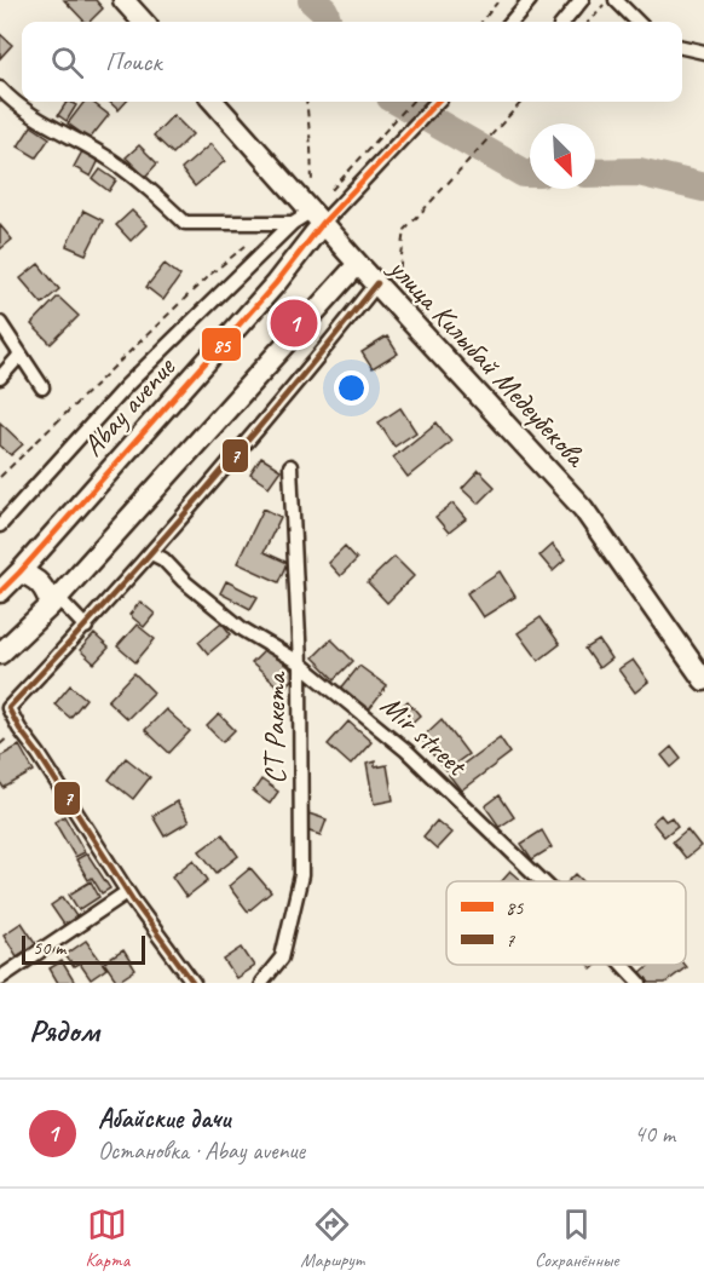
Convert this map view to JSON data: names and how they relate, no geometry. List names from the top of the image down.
{
  "streets": {
    "main road": ["улица Килыбай Медеубекова", "Abay avenue"],
    "street": ["СТ Ракета", "Mir street"]
  },
  "crossings": [
    ["улица Килыбай Медеубекова", "Abay avenue"],
    ["СТ Ракета", "Mir street"]
  ],
  "lines": ["transit line 85", "transit line 7"],
  "legend": ["85", "7"],
  "scale_bar": "50 m",
  "north": "bottom right",
  "page": {
    "search": "Поиск",
    "pins": "1",
    "scale": "50 m",
    "heading": "Рядом",
    "list": [
      {
        "mark": "1",
        "name": "Абайские дачи",
        "note": "Остановка · Abay avenue",
        "value": "40 m"
      }
    ],
    "nav": ["Карта", "Маршрут", "Сохранённые"]
  }
}
